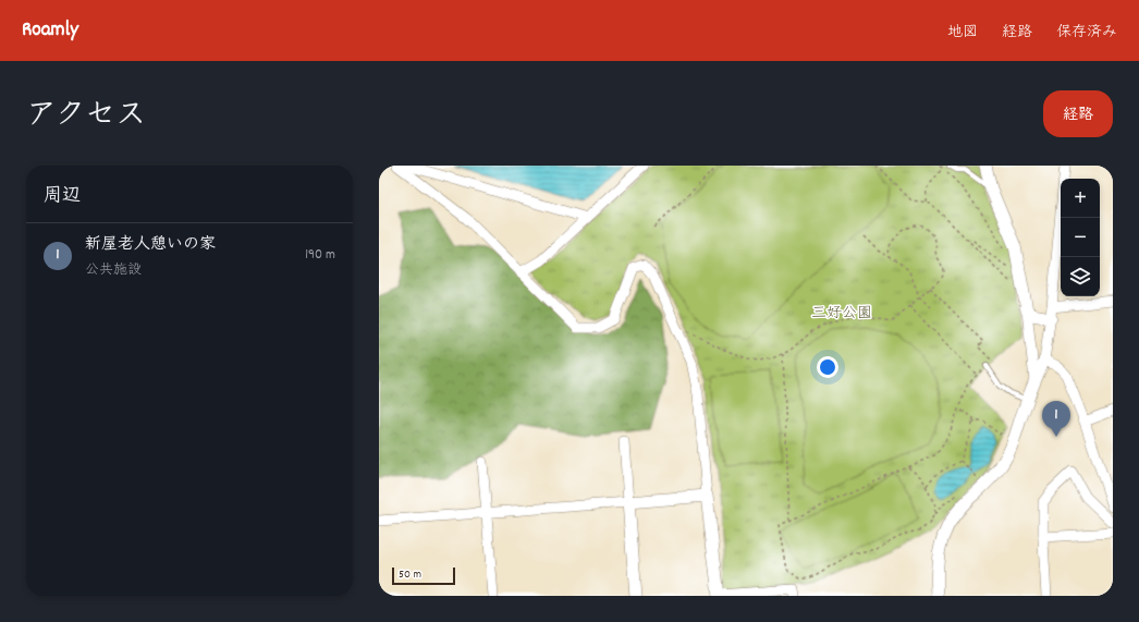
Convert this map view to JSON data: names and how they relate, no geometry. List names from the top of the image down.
{
  "parks": ["三好公園"],
  "scale_bar": "50 m",
  "page": {
    "header": "Roamly",
    "nav": ["地図", "経路", "保存済み"],
    "title": "アクセス",
    "buttons": "経路",
    "heading": "周辺",
    "map_buttons": ["+", "−"],
    "list": [
      {
        "mark": "1",
        "name": "新屋老人憩いの家",
        "note": "公共施設",
        "value": "190 m"
      }
    ],
    "pins": "1",
    "scale": "50 m"
  }
}
